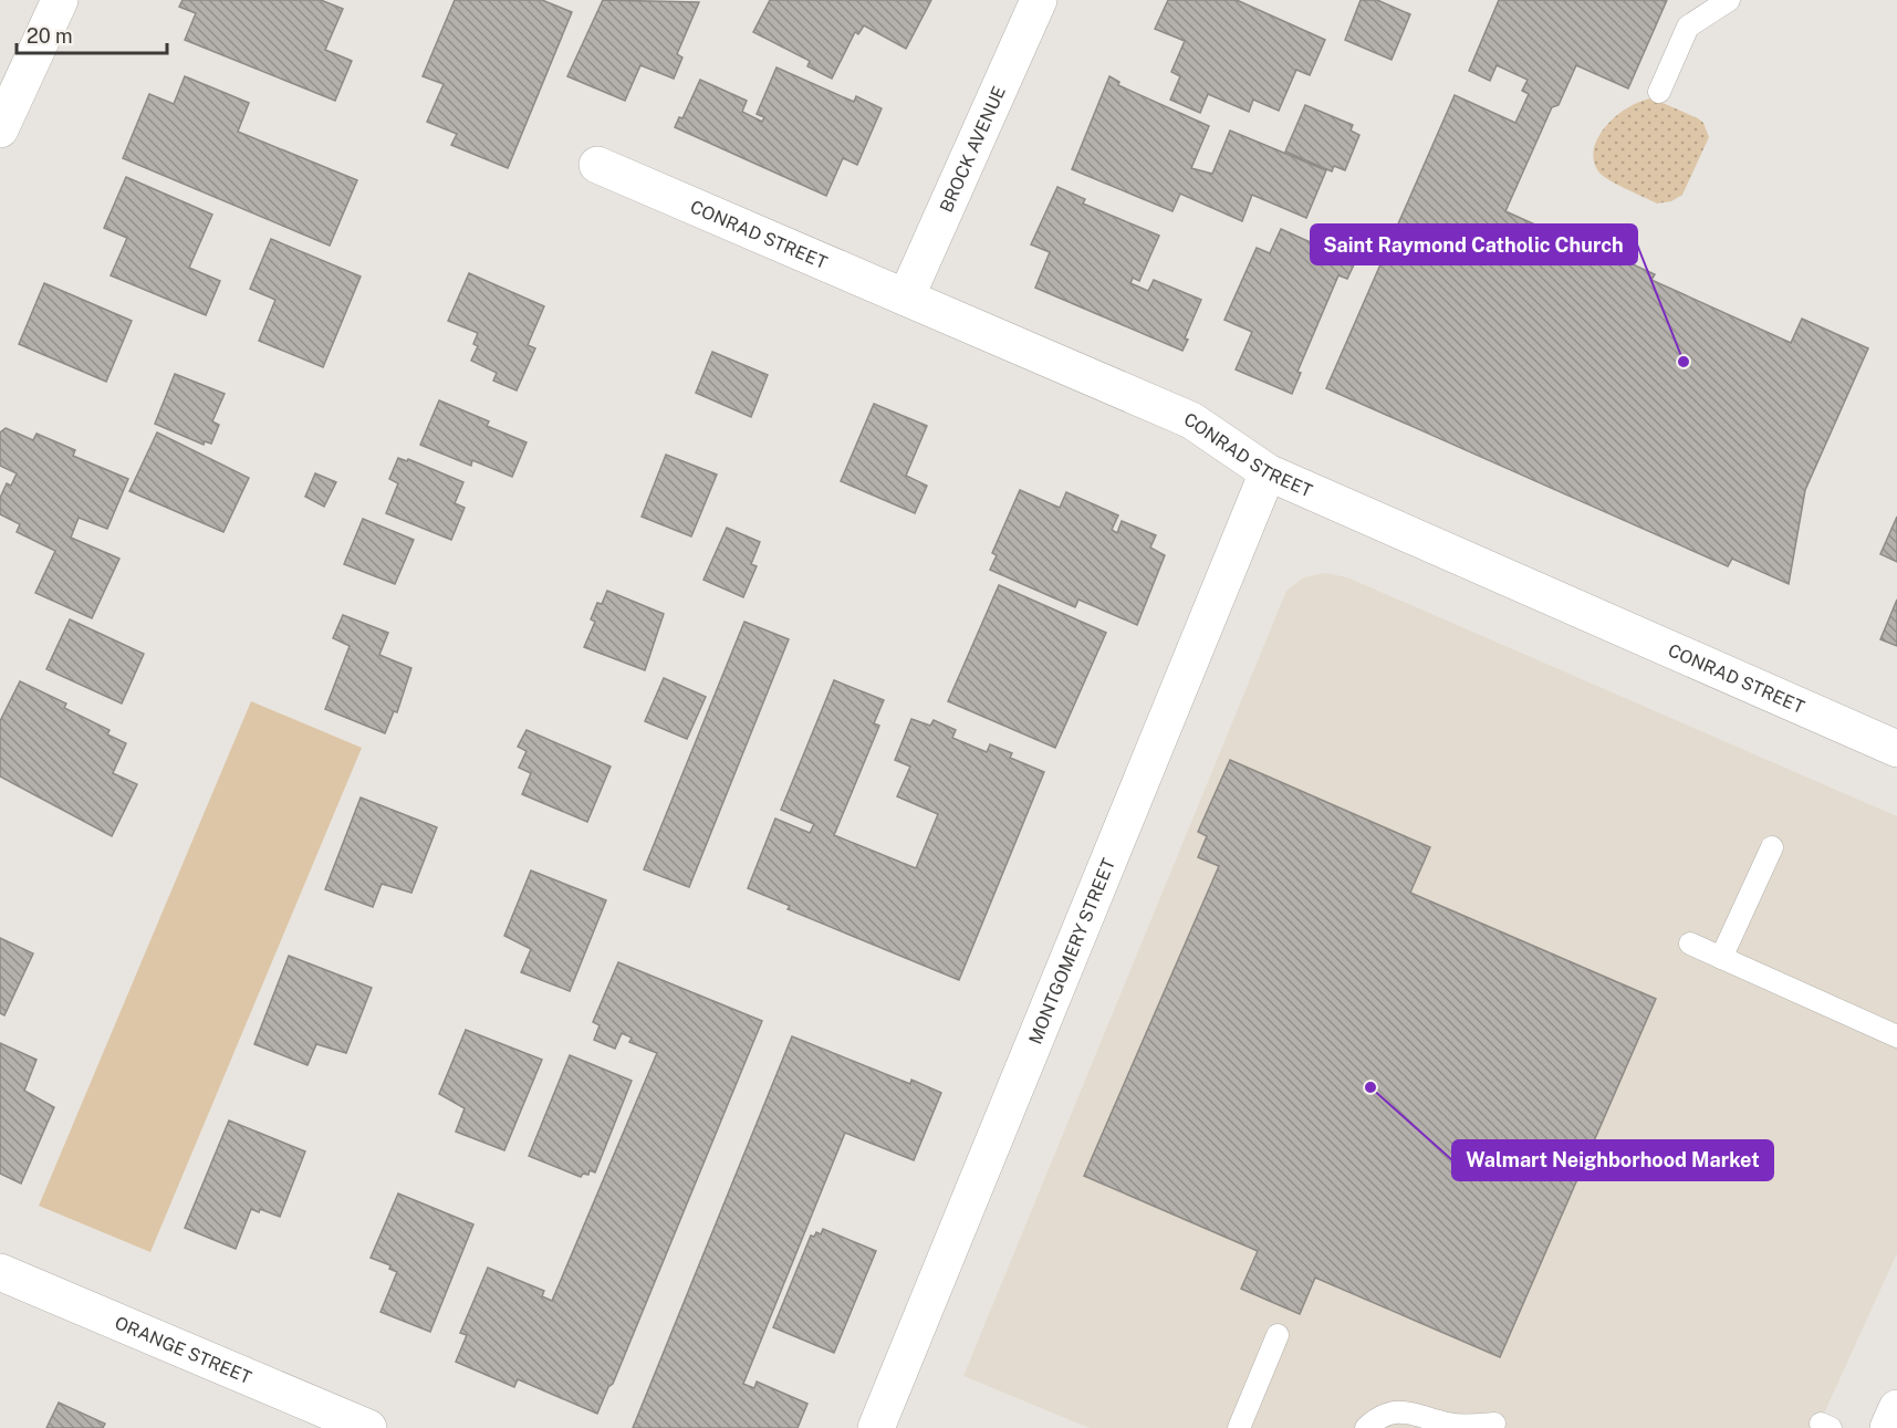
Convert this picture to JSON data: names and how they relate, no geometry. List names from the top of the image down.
{
  "streets": {
    "street": [
      "BROCK AVENUE",
      "CONRAD STREET",
      "MONTGOMERY STREET",
      "ORANGE STREET"
    ]
  },
  "crossings": [
    ["BROCK AVENUE", "CONRAD STREET"],
    ["CONRAD STREET", "MONTGOMERY STREET"]
  ],
  "places": ["Saint Raymond Catholic Church", "Walmart Neighborhood Market"],
  "scale_bar": "20 m"
}
